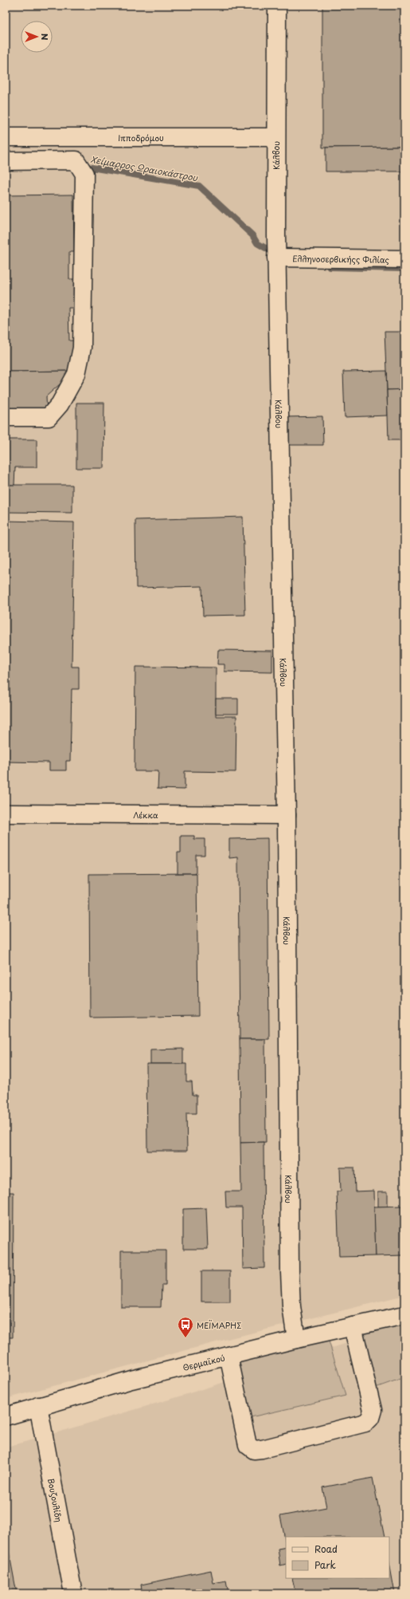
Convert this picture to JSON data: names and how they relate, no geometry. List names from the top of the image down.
{
  "streets": {
    "street": [
      "Ιπποδρόμου",
      "Κάλβου",
      "Ελληνοσερβικήςς Φιλίας",
      "Λέκκα",
      "Θερμαϊκού",
      "Βουζουλίδη"
    ]
  },
  "crossings": [
    ["Ιπποδρόμου", "Κάλβου"],
    ["Κάλβου", "Ελληνοσερβικήςς Φιλίας"],
    ["Κάλβου", "Λέκκα"],
    ["Κάλβου", "Θερμαϊκού"],
    ["Θερμαϊκού", "Βουζουλίδη"]
  ],
  "water": ["Χείμαρρος Ωραιοκάστρου"],
  "places": {
    "bus stop": ["ΜΕΪΜΑΡΗΣ"]
  },
  "legend": ["Road", "Park"],
  "north": "right"
}
